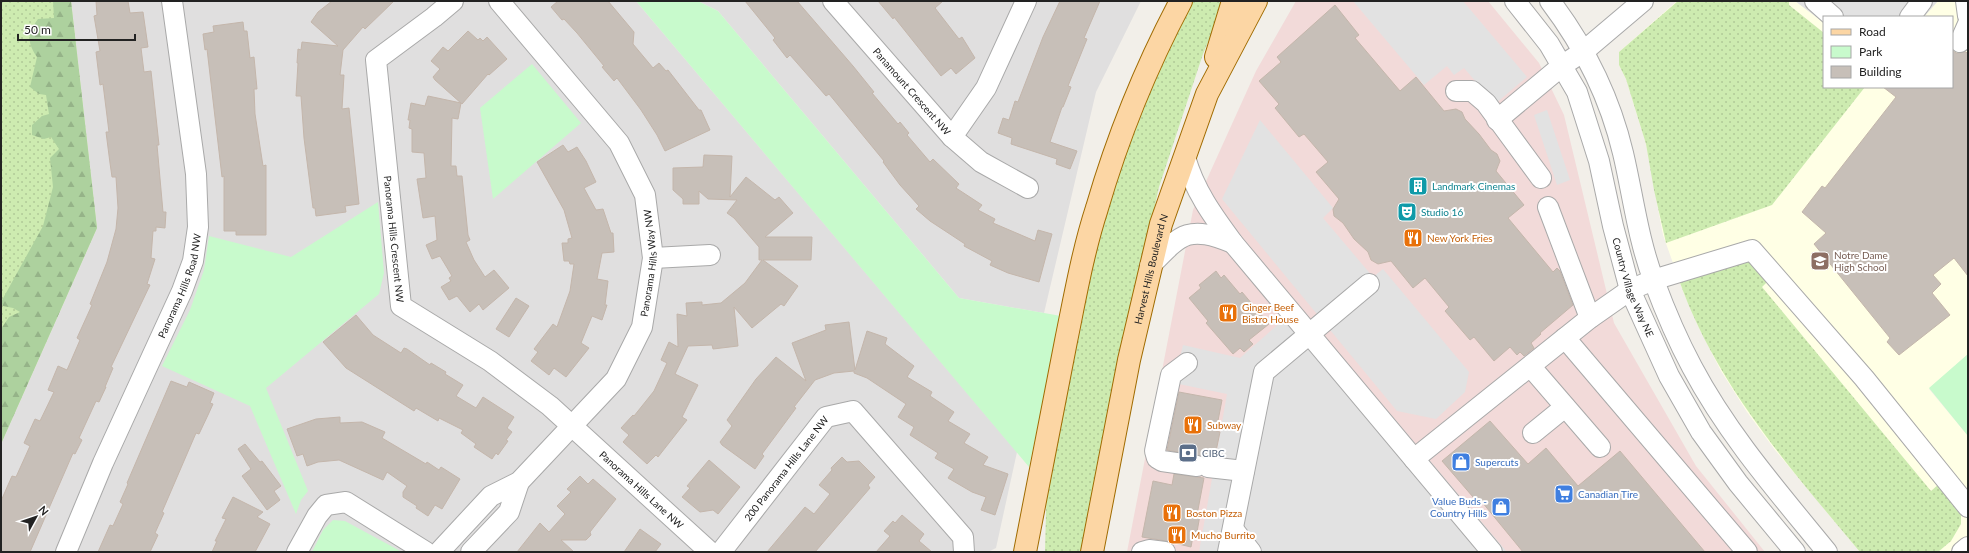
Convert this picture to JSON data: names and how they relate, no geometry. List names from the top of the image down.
{
  "streets": {
    "main road": ["Harvest Hills Boulevard N"],
    "street": [
      "Panamount Crescent NW",
      "Panorama Hills Crescent NW",
      "Panorama Hills Way NW",
      "Panorama Hills Road NW",
      "Country Village Way NE",
      "200 Panorama Hills Lane NW",
      "Panorama Hills Lane NW"
    ]
  },
  "crossings": [
    ["Panorama Hills Crescent NW", "Panorama Hills Way NW"],
    ["Panorama Hills Crescent NW", "Panorama Hills Lane NW"],
    ["Panorama Hills Way NW", "Panorama Hills Lane NW"]
  ],
  "places": {
    "building": ["Landmark Cinemas"],
    "theatre": ["Studio 16"],
    "restaurant": [
      "New York Fries",
      "Ginger Beef Bistro House",
      "Subway",
      "Boston Pizza",
      "Mucho Burrito"
    ],
    "school or university": ["Notre Dame High School"],
    "bank": ["CIBC"],
    "shop": ["Supercuts", "Value Buds - Country Hills"],
    "supermarket": ["Canadian Tire"]
  },
  "legend": ["Road", "Park", "Building"],
  "scale_bar": "50 m",
  "north": "top right"
}
